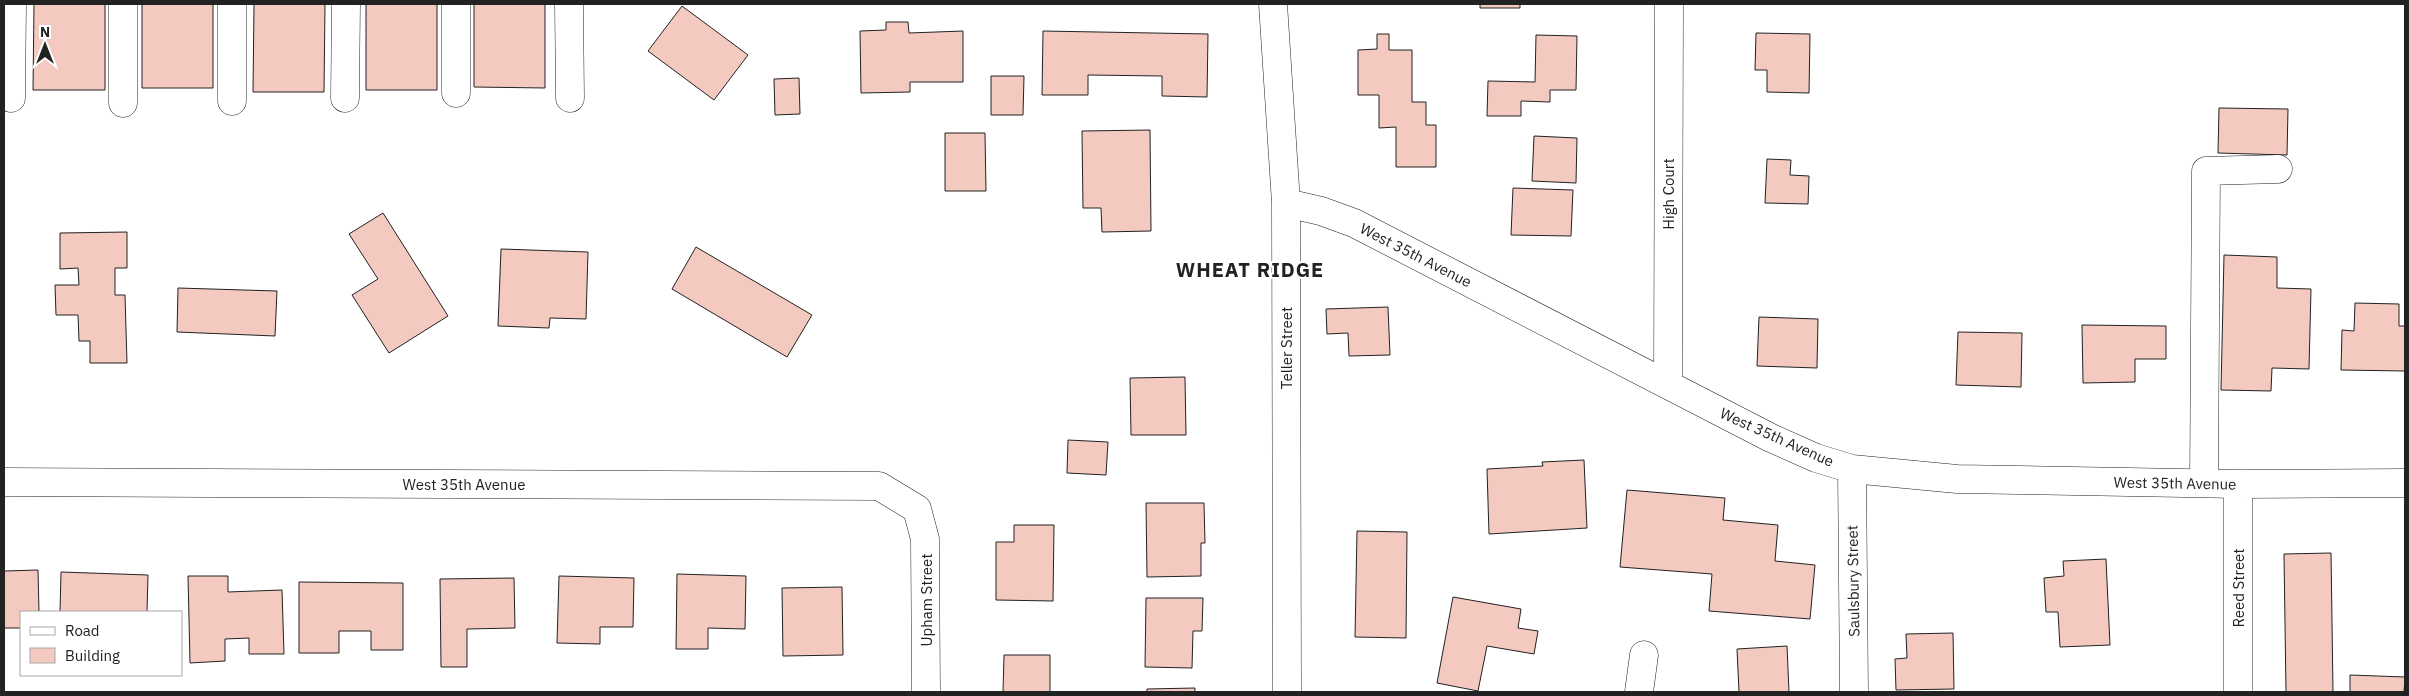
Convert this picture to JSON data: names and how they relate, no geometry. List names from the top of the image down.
{
  "streets": {
    "street": [
      "High Court",
      "West 35th Avenue",
      "Teller Street",
      "Saulsbury Street",
      "Reed Street",
      "Upham Street"
    ]
  },
  "crossings": [
    ["High Court", "West 35th Avenue"],
    ["West 35th Avenue", "Teller Street"],
    ["West 35th Avenue", "Saulsbury Street"],
    ["West 35th Avenue", "Reed Street"],
    ["West 35th Avenue", "Upham Street"]
  ],
  "districts": ["WHEAT RIDGE"],
  "legend": ["Road", "Building"],
  "north": "top"
}
